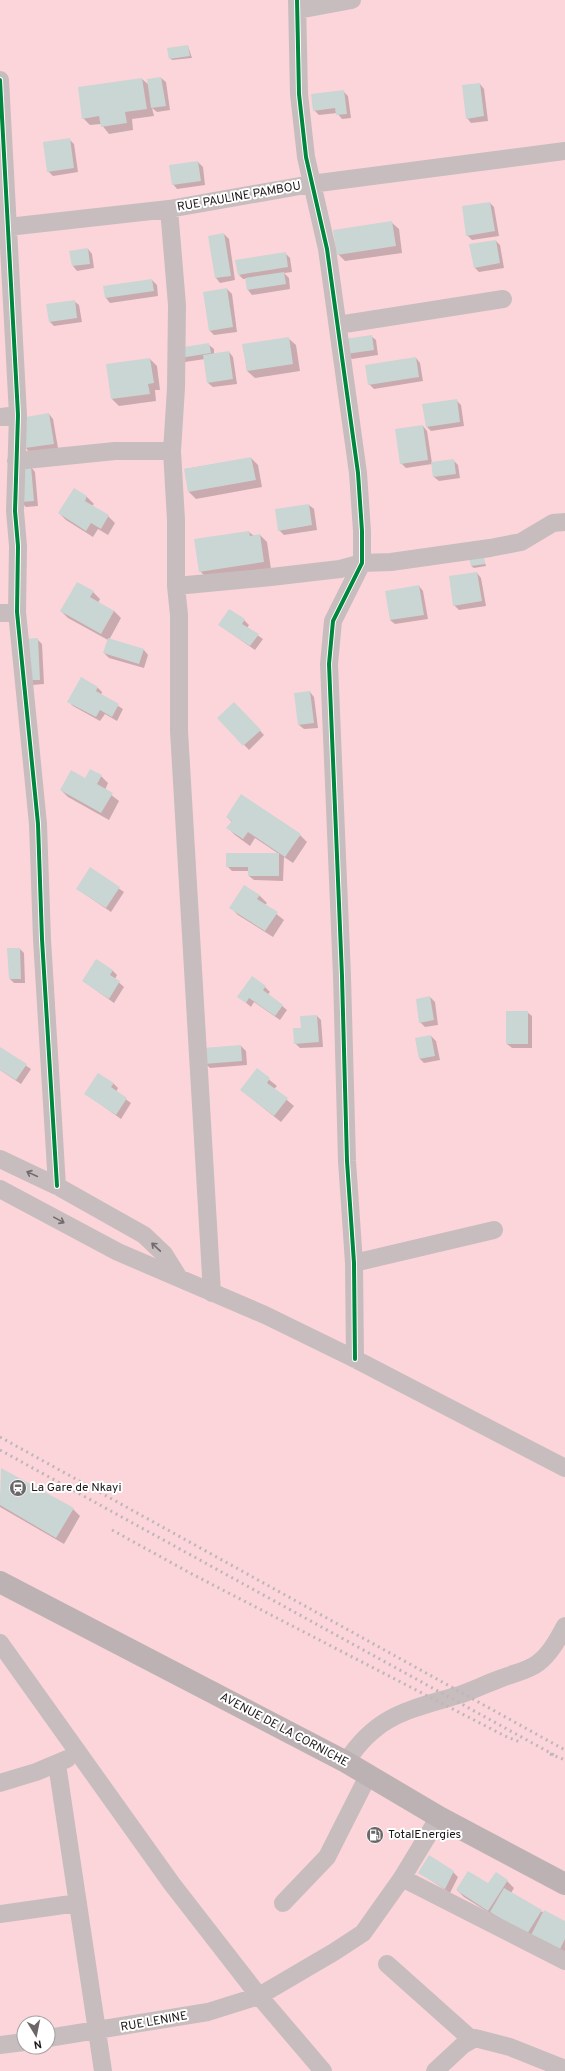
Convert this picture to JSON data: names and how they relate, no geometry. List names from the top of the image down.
{
  "streets": {
    "street": ["RUE PAULINE PAMBOU", "AVENUE DE LA CORNICHE", "RUE LENINE"]
  },
  "crossings": [
    ["AVENUE DE LA CORNICHE", "RUE LENINE"]
  ],
  "places": {
    "station": ["La Gare de Nkayi"],
    "fuel station": ["TotalEnergies"]
  },
  "north": "bottom"
}
